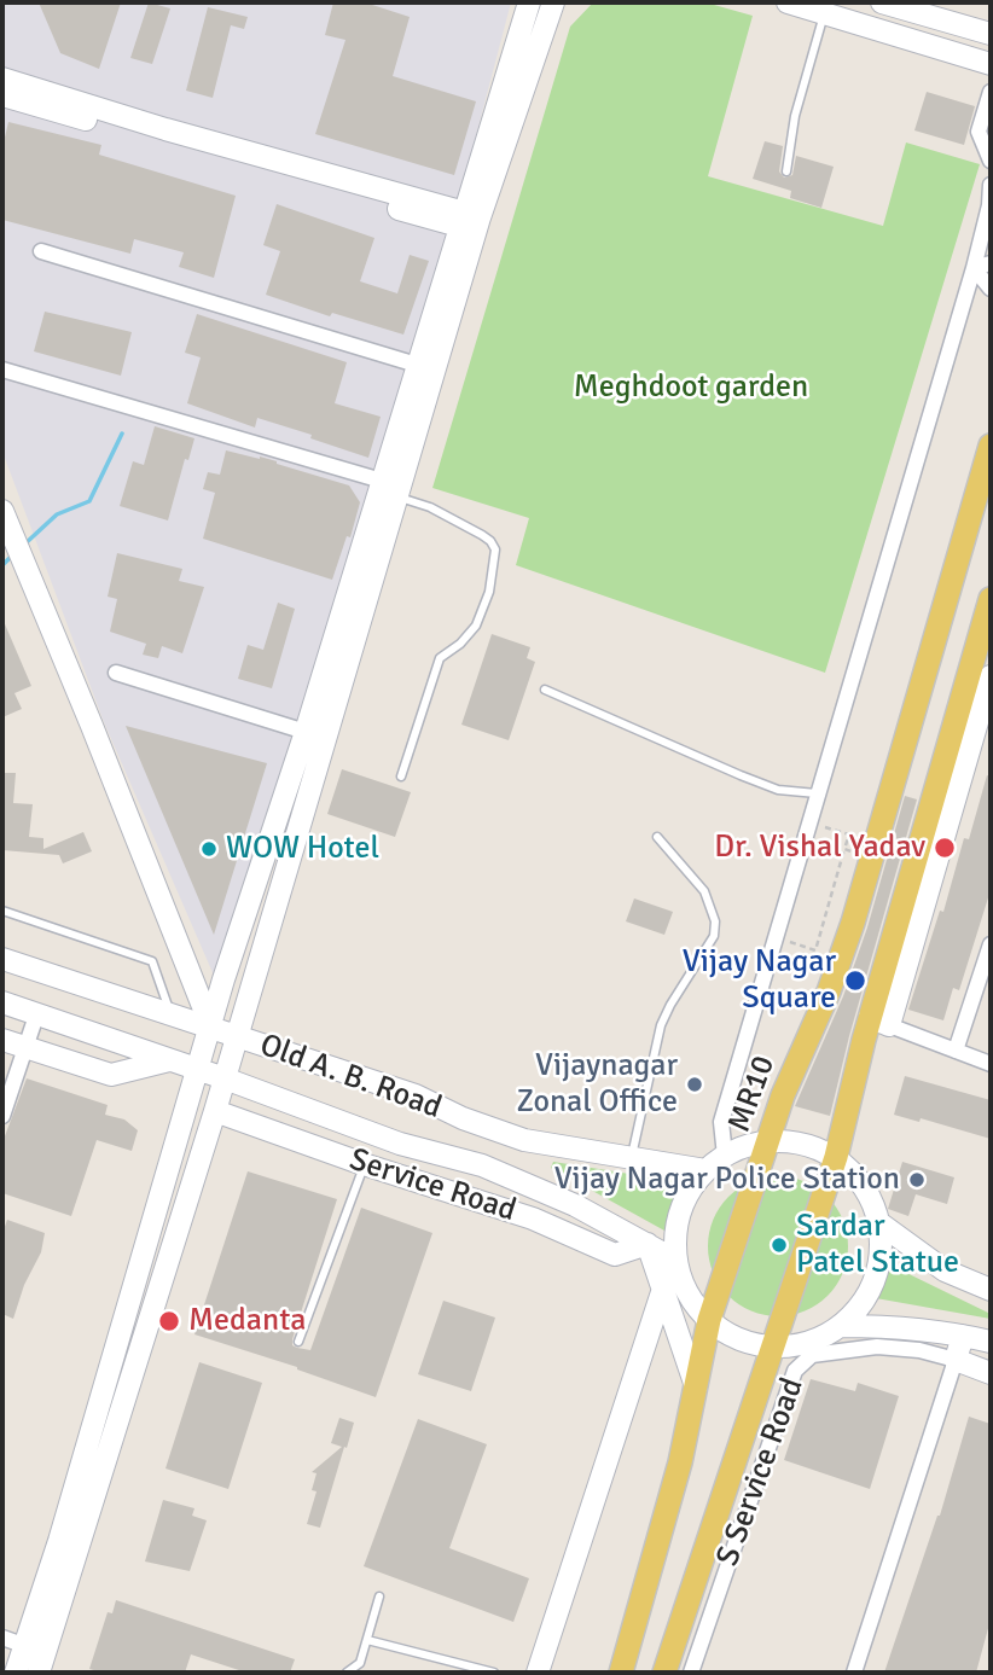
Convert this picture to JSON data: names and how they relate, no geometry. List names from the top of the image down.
{
  "streets": {
    "main road": ["MR10"],
    "street": ["Old A. B. Road", "Service Road", "S Service Road"]
  },
  "crossings": [
    ["Old A. B. Road", "Service Road"]
  ],
  "parks": ["Meghdoot garden"],
  "places": [
    "Dr. Vishal Yadav",
    "WOW Hotel",
    "Vijay Nagar Square",
    "Vijaynagar Zonal Office",
    "Vijay Nagar Police Station",
    "Sardar Patel Statue",
    "Medanta"
  ]
}
